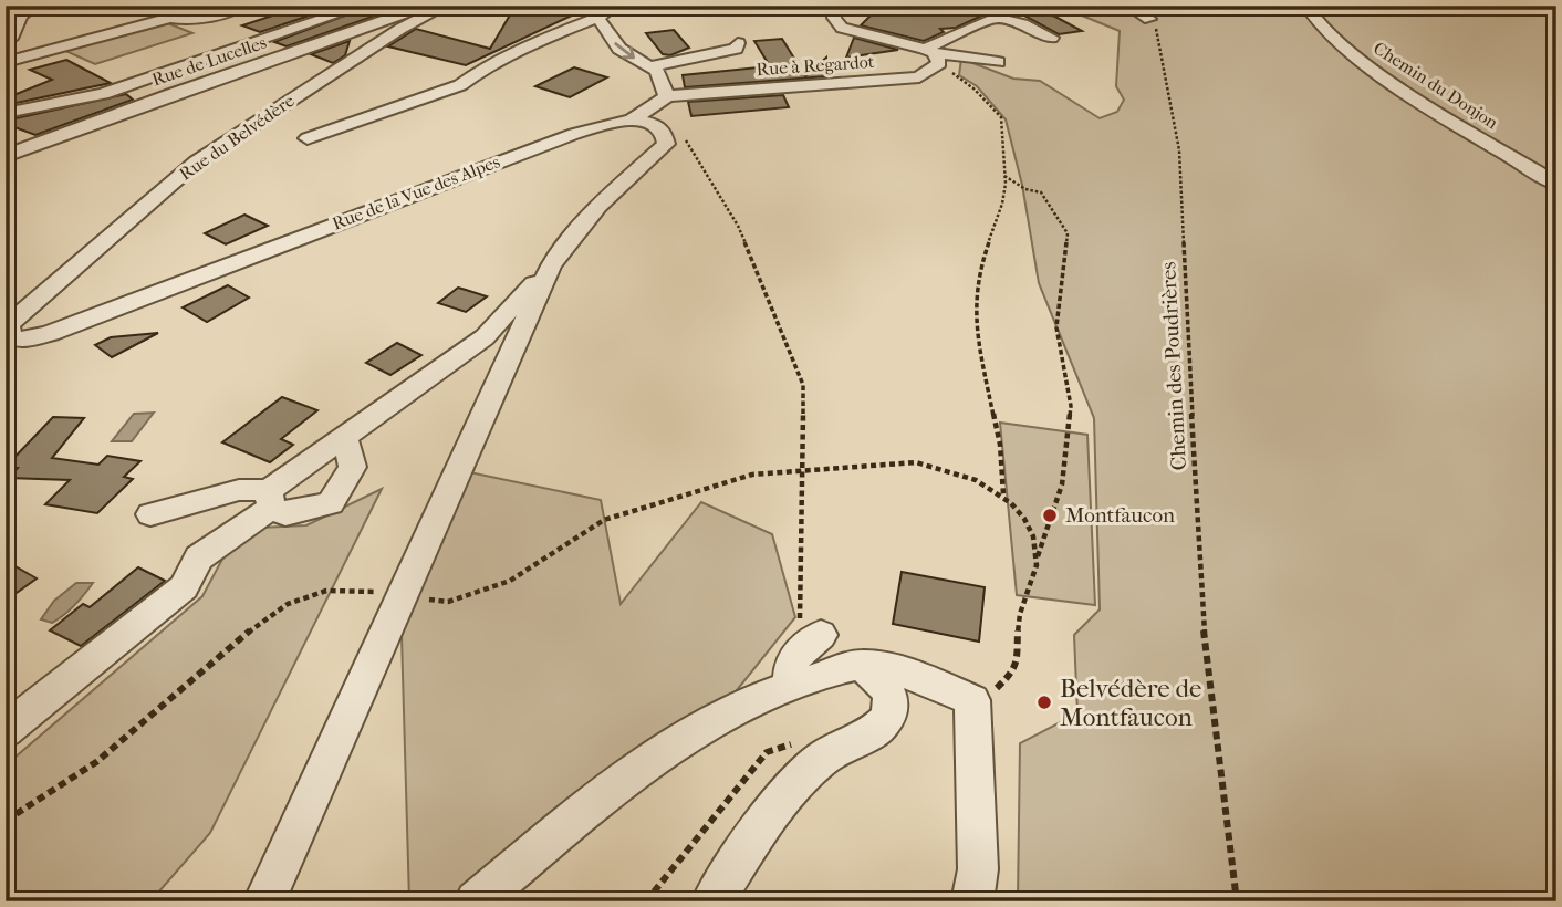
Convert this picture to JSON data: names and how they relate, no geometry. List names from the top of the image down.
{
  "streets": {
    "street": [
      "Rue de Lucelles",
      "Rue à Regardot",
      "Chemin du Donjon",
      "Rue du Belvédère",
      "Rue de la Vue des Alpes"
    ],
    "path": ["Chemin des Poudrières"]
  },
  "crossings": [
    ["Rue du Belvédère", "Rue de la Vue des Alpes"]
  ],
  "places": ["Montfaucon", "Belvédère de Montfaucon"]
}
